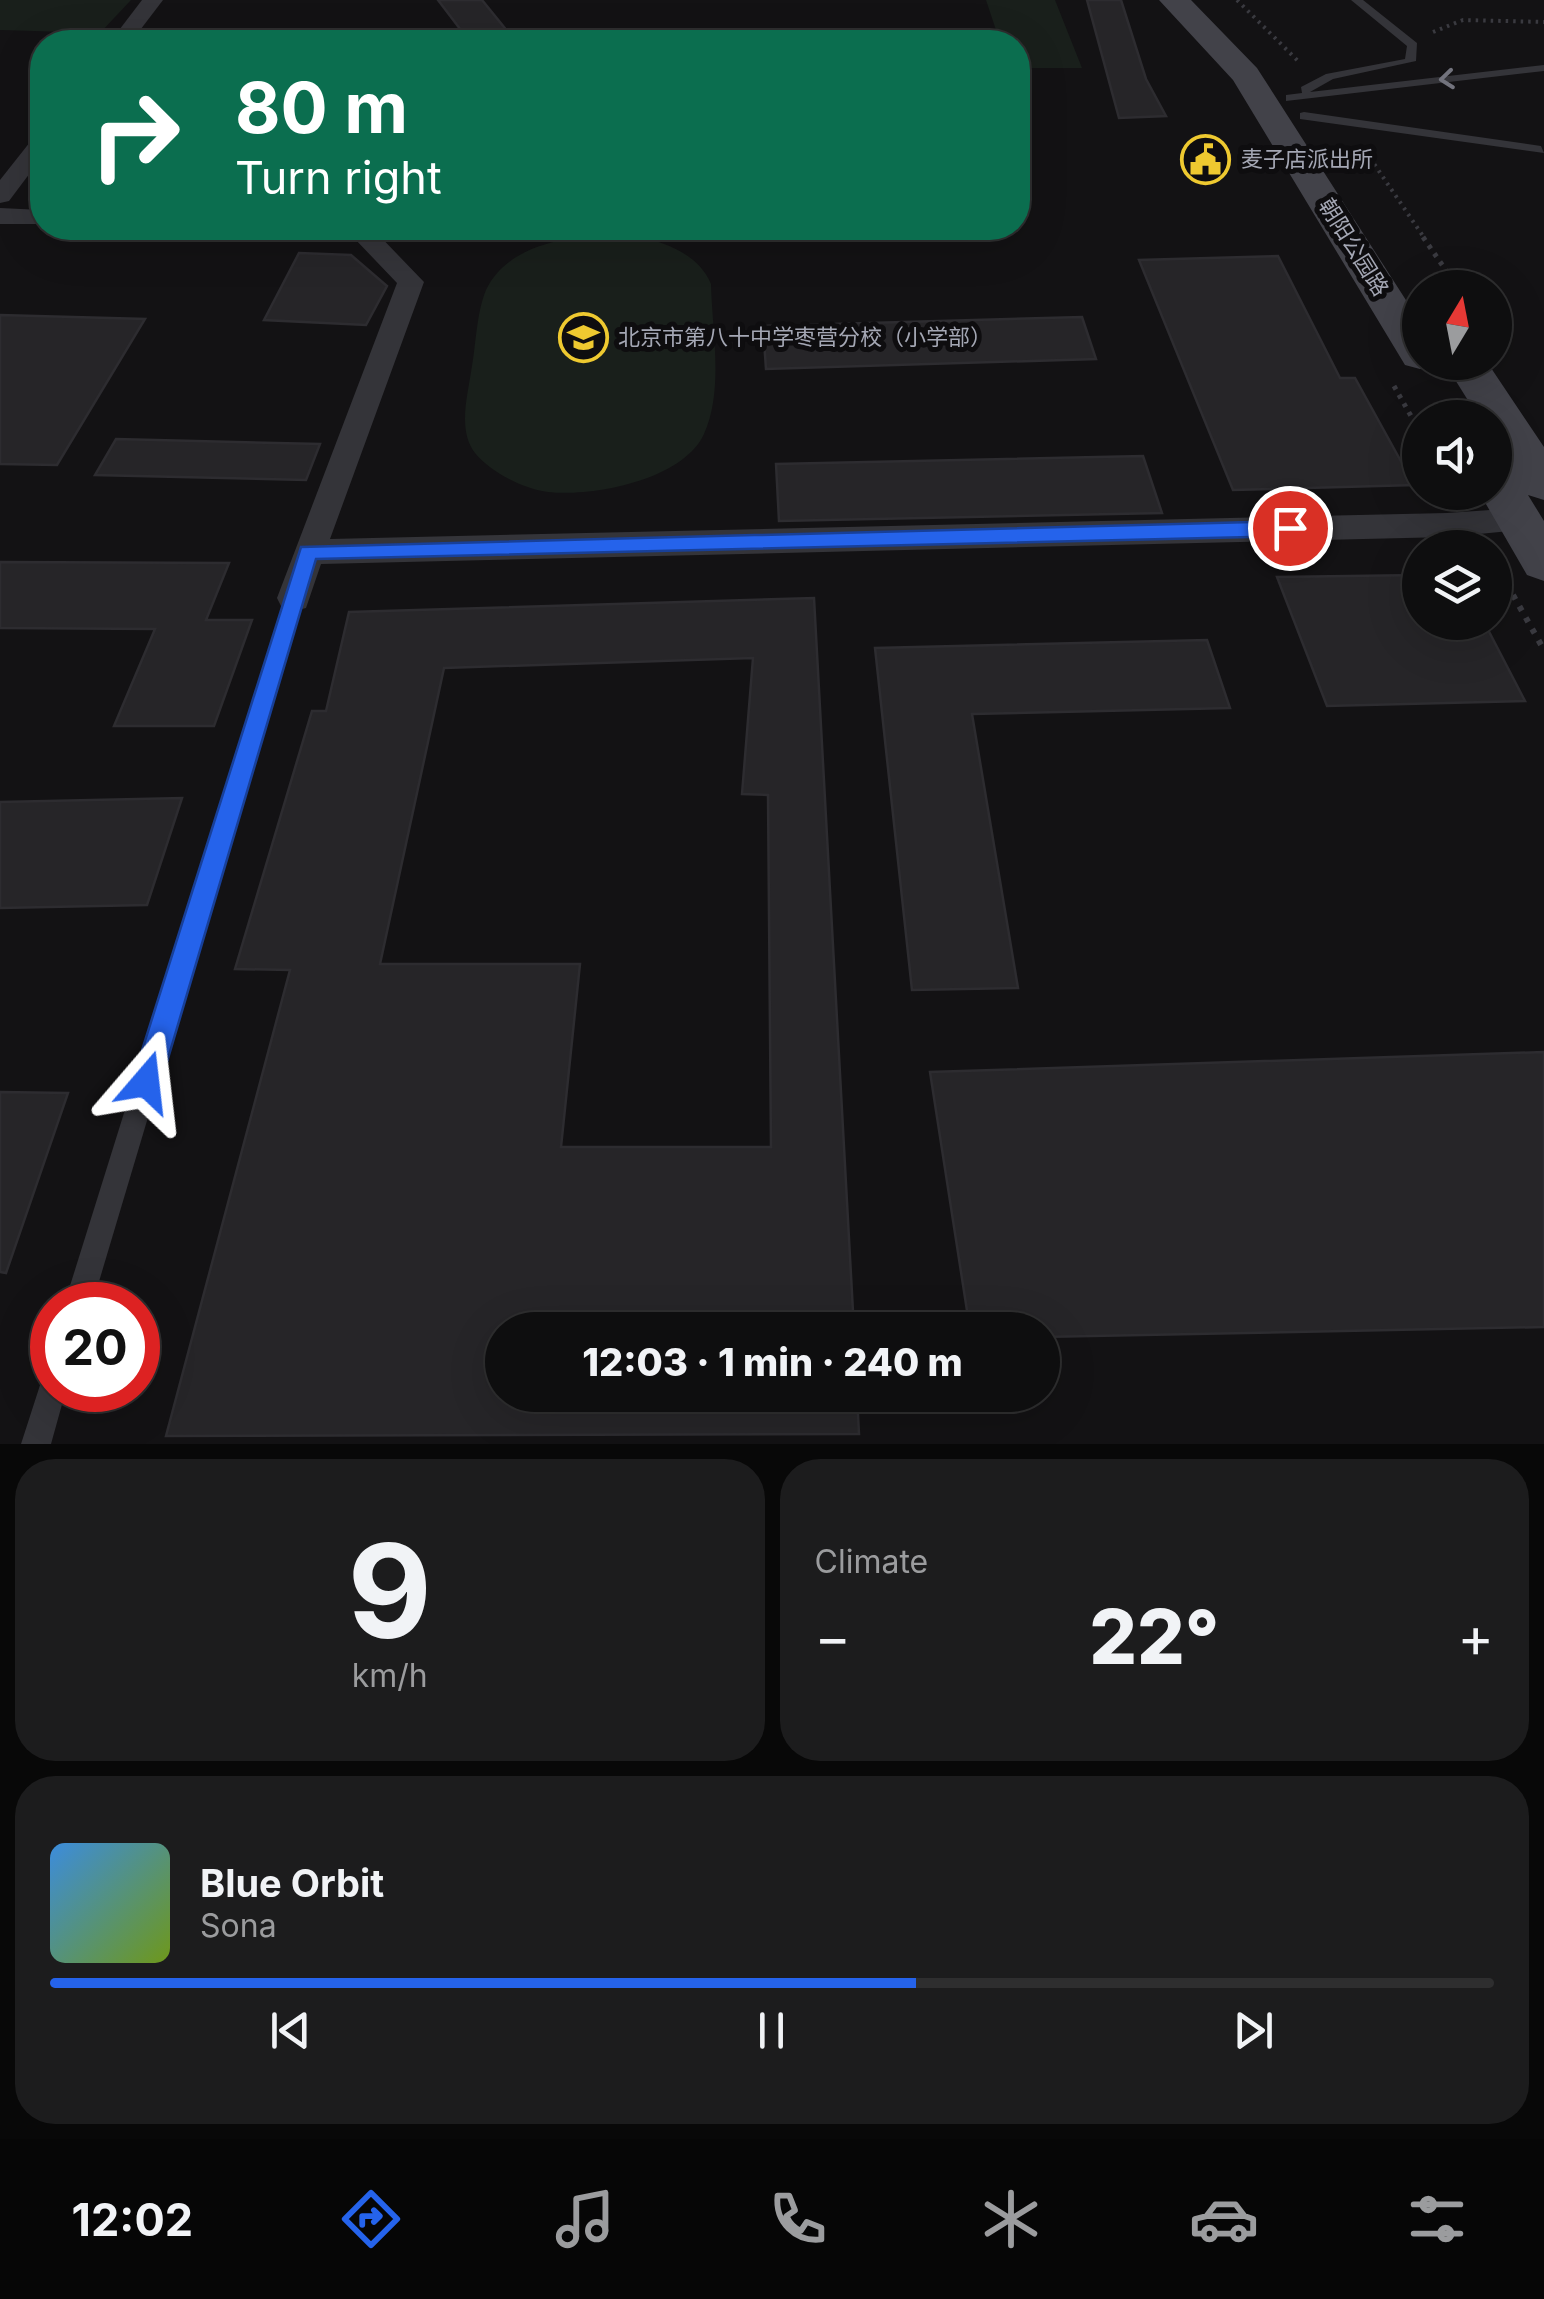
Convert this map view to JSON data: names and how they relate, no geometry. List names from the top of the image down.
{
  "streets": {
    "main road": ["朝阳公园路"]
  },
  "places": {
    "public building": ["麦子店派出所"],
    "school or university": ["北京市第八十中学枣营分校（小学部）"]
  },
  "north": "top",
  "page": {
    "turn": ["80 m", "Turn right"],
    "limit": "20",
    "trip": "12:03 · 1 min · 240 m",
    "tile": [
      ["9", "km/h"],
      "Climate"
    ],
    "heat": ["−", "22°", "+"],
    "song": ["Blue Orbit", "Sona"],
    "tabs": "12:02"
  }
}
